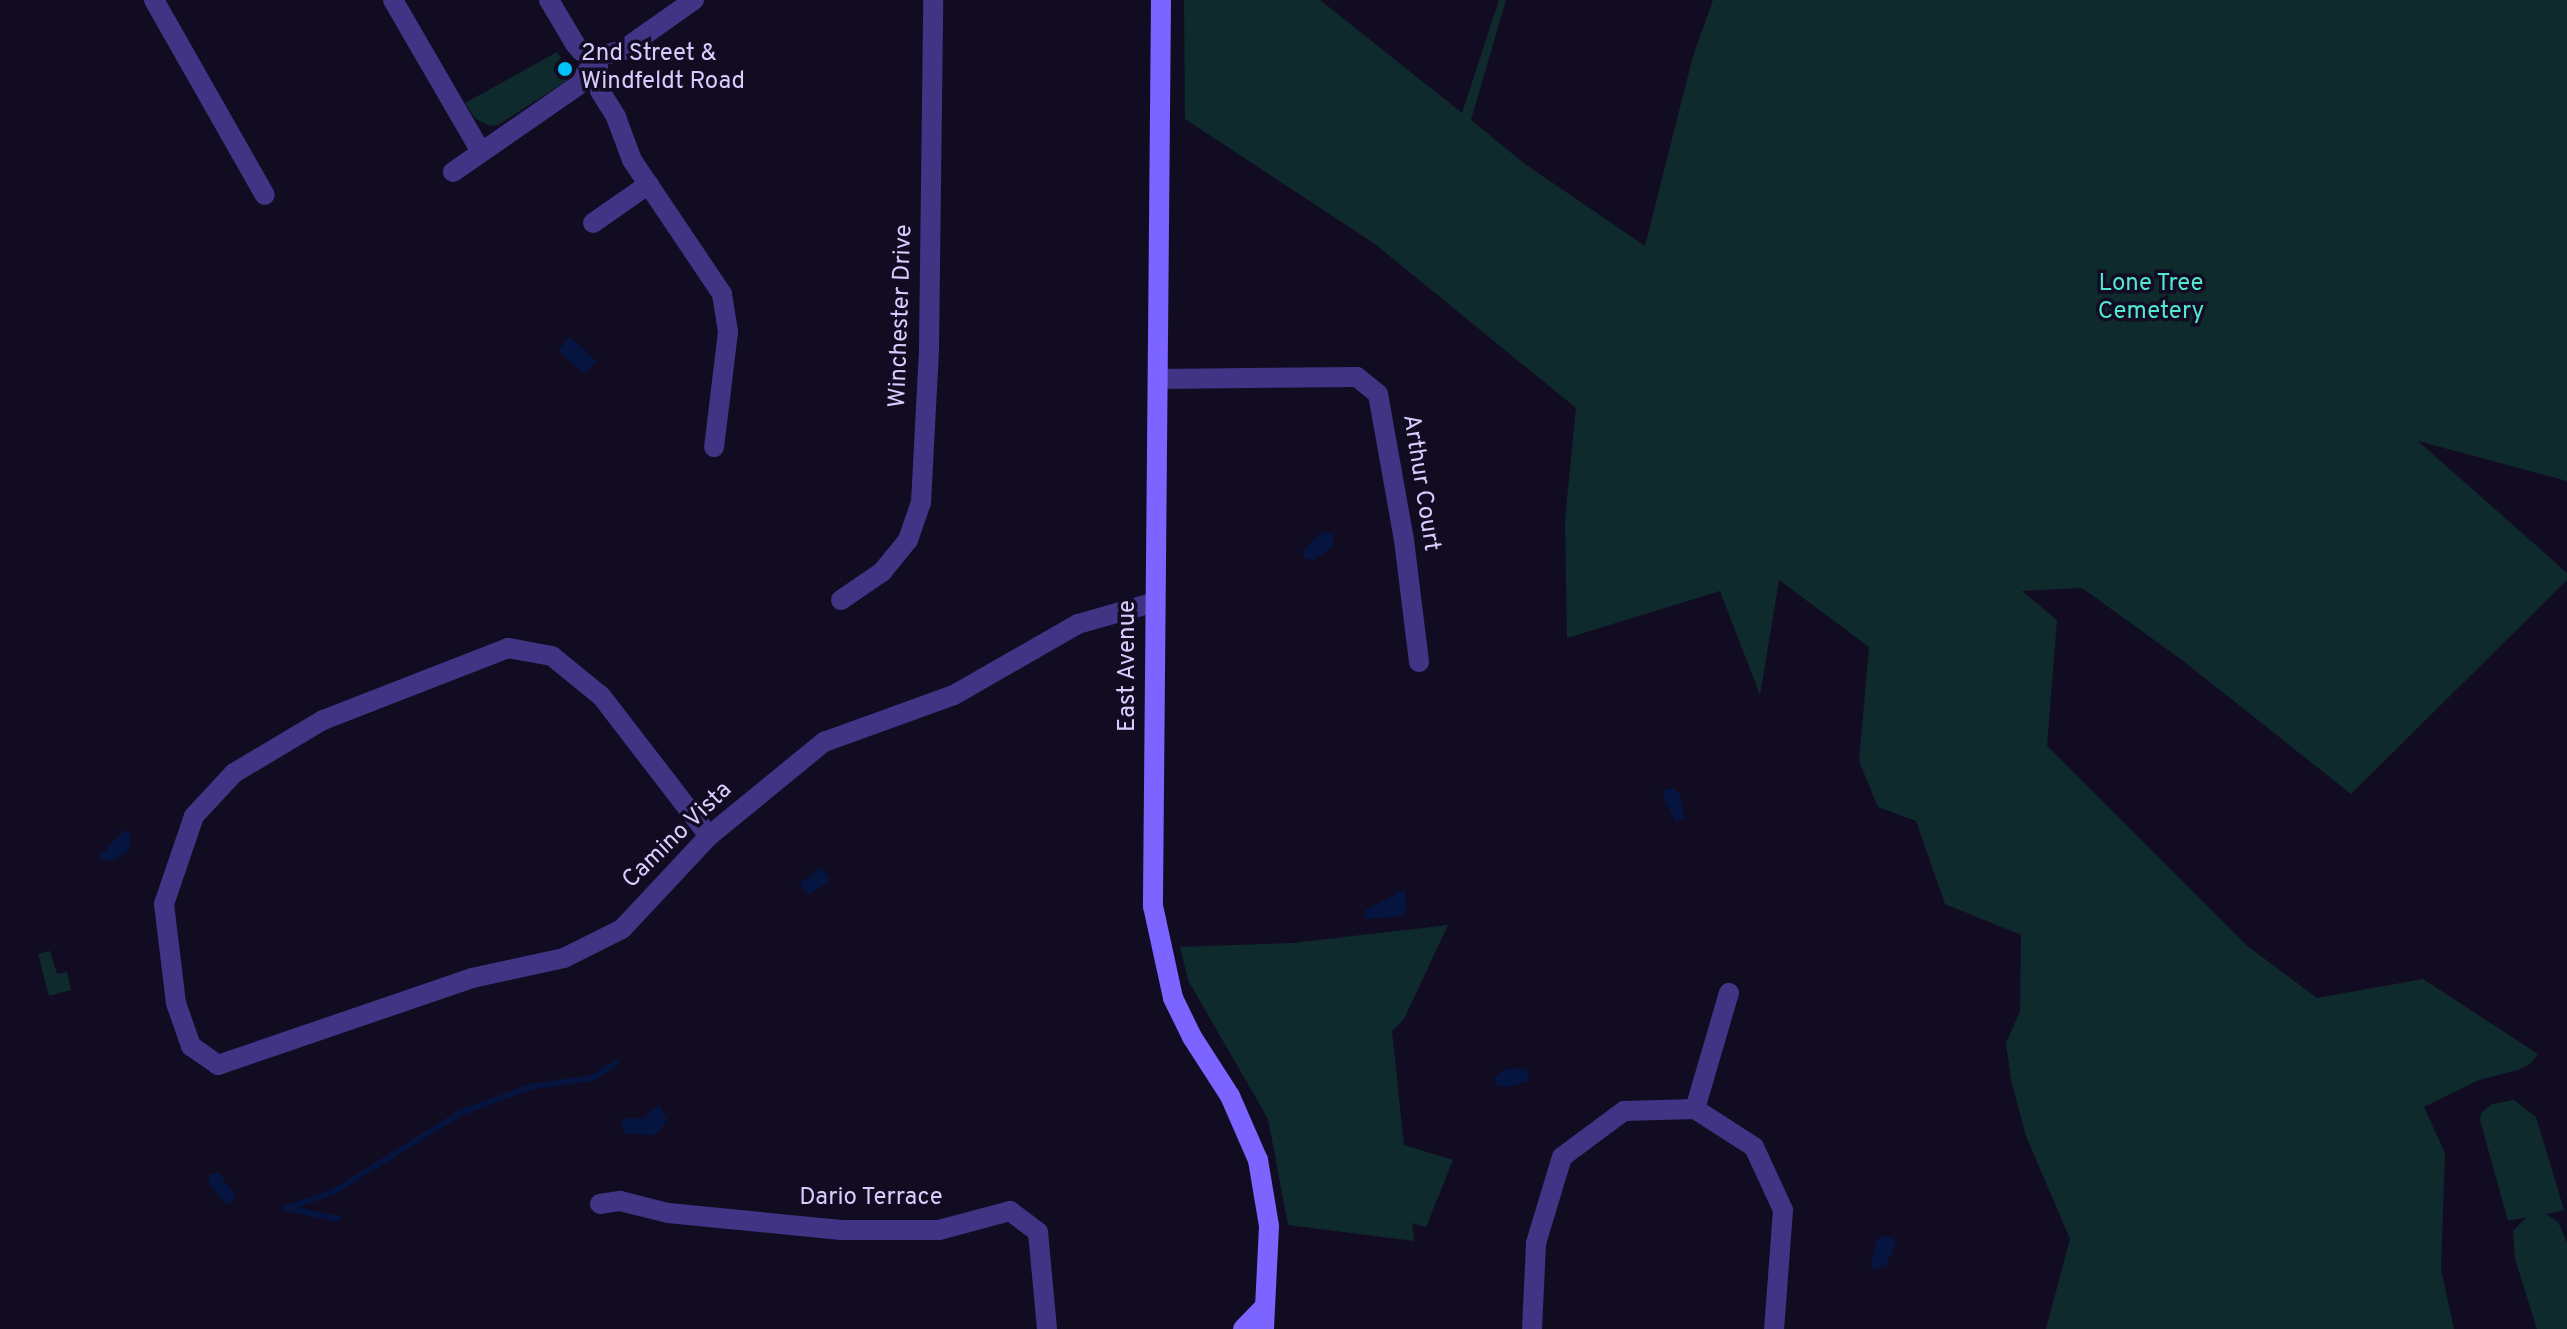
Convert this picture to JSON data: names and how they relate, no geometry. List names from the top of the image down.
{
  "streets": {
    "street": [
      "Winchester Drive",
      "Arthur Court",
      "East Avenue",
      "Camino Vista",
      "Dario Terrace"
    ]
  },
  "crossings": [
    ["Arthur Court", "East Avenue"],
    ["East Avenue", "Camino Vista"]
  ],
  "parks": ["Lone Tree Cemetery"],
  "places": ["2nd Street & Windfeldt Road"]
}
